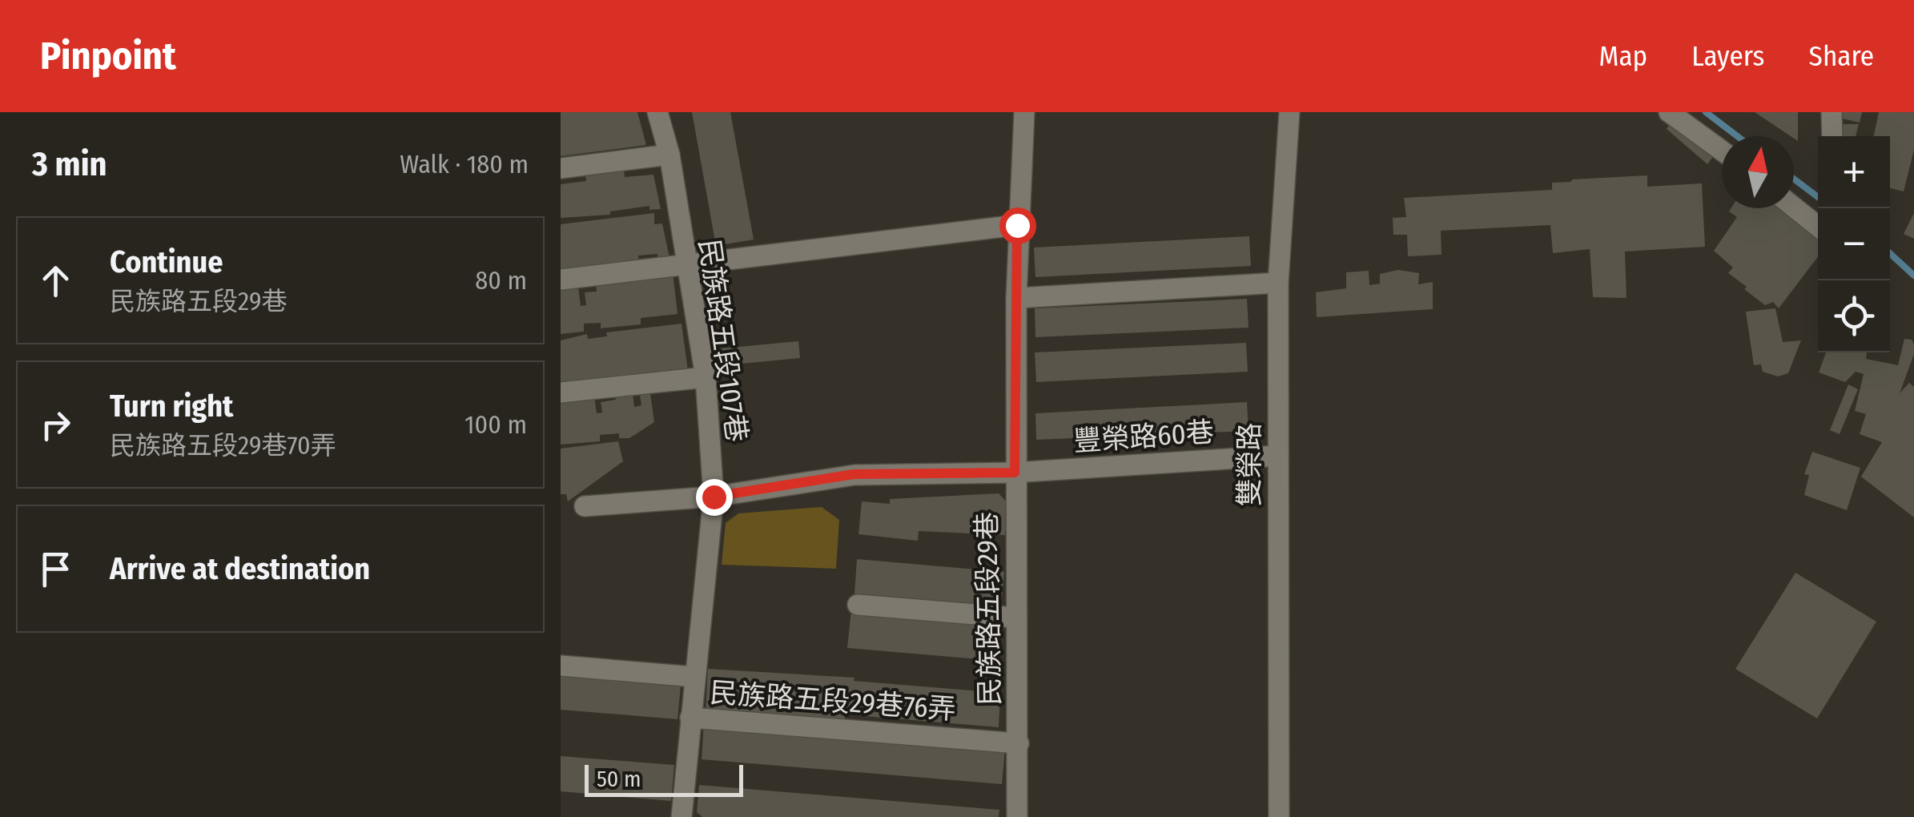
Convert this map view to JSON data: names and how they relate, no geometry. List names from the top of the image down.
{
  "streets": {
    "street": [
      "民族路五段107巷",
      "豐榮路60巷",
      "雙榮路",
      "民族路五段29巷",
      "民族路五段29巷76弄"
    ]
  },
  "crossings": [
    ["民族路五段107巷", "豐榮路60巷"],
    ["民族路五段107巷", "民族路五段29巷76弄"],
    ["豐榮路60巷", "雙榮路"],
    ["豐榮路60巷", "民族路五段29巷"],
    ["民族路五段29巷", "民族路五段29巷76弄"]
  ],
  "scale_bar": "50 m",
  "north": "top",
  "page": {
    "header": "Pinpoint",
    "nav": ["Map", "Layers", "Share"],
    "heading": ["3 min", "Walk · 180 m"],
    "map_buttons": ["+", "−"],
    "list": [
      ["Continue", "民族路五段29巷", "80 m"],
      ["Turn right", "民族路五段29巷70弄", "100 m"],
      "Arrive at destination"
    ],
    "scale": "50 m"
  }
}
